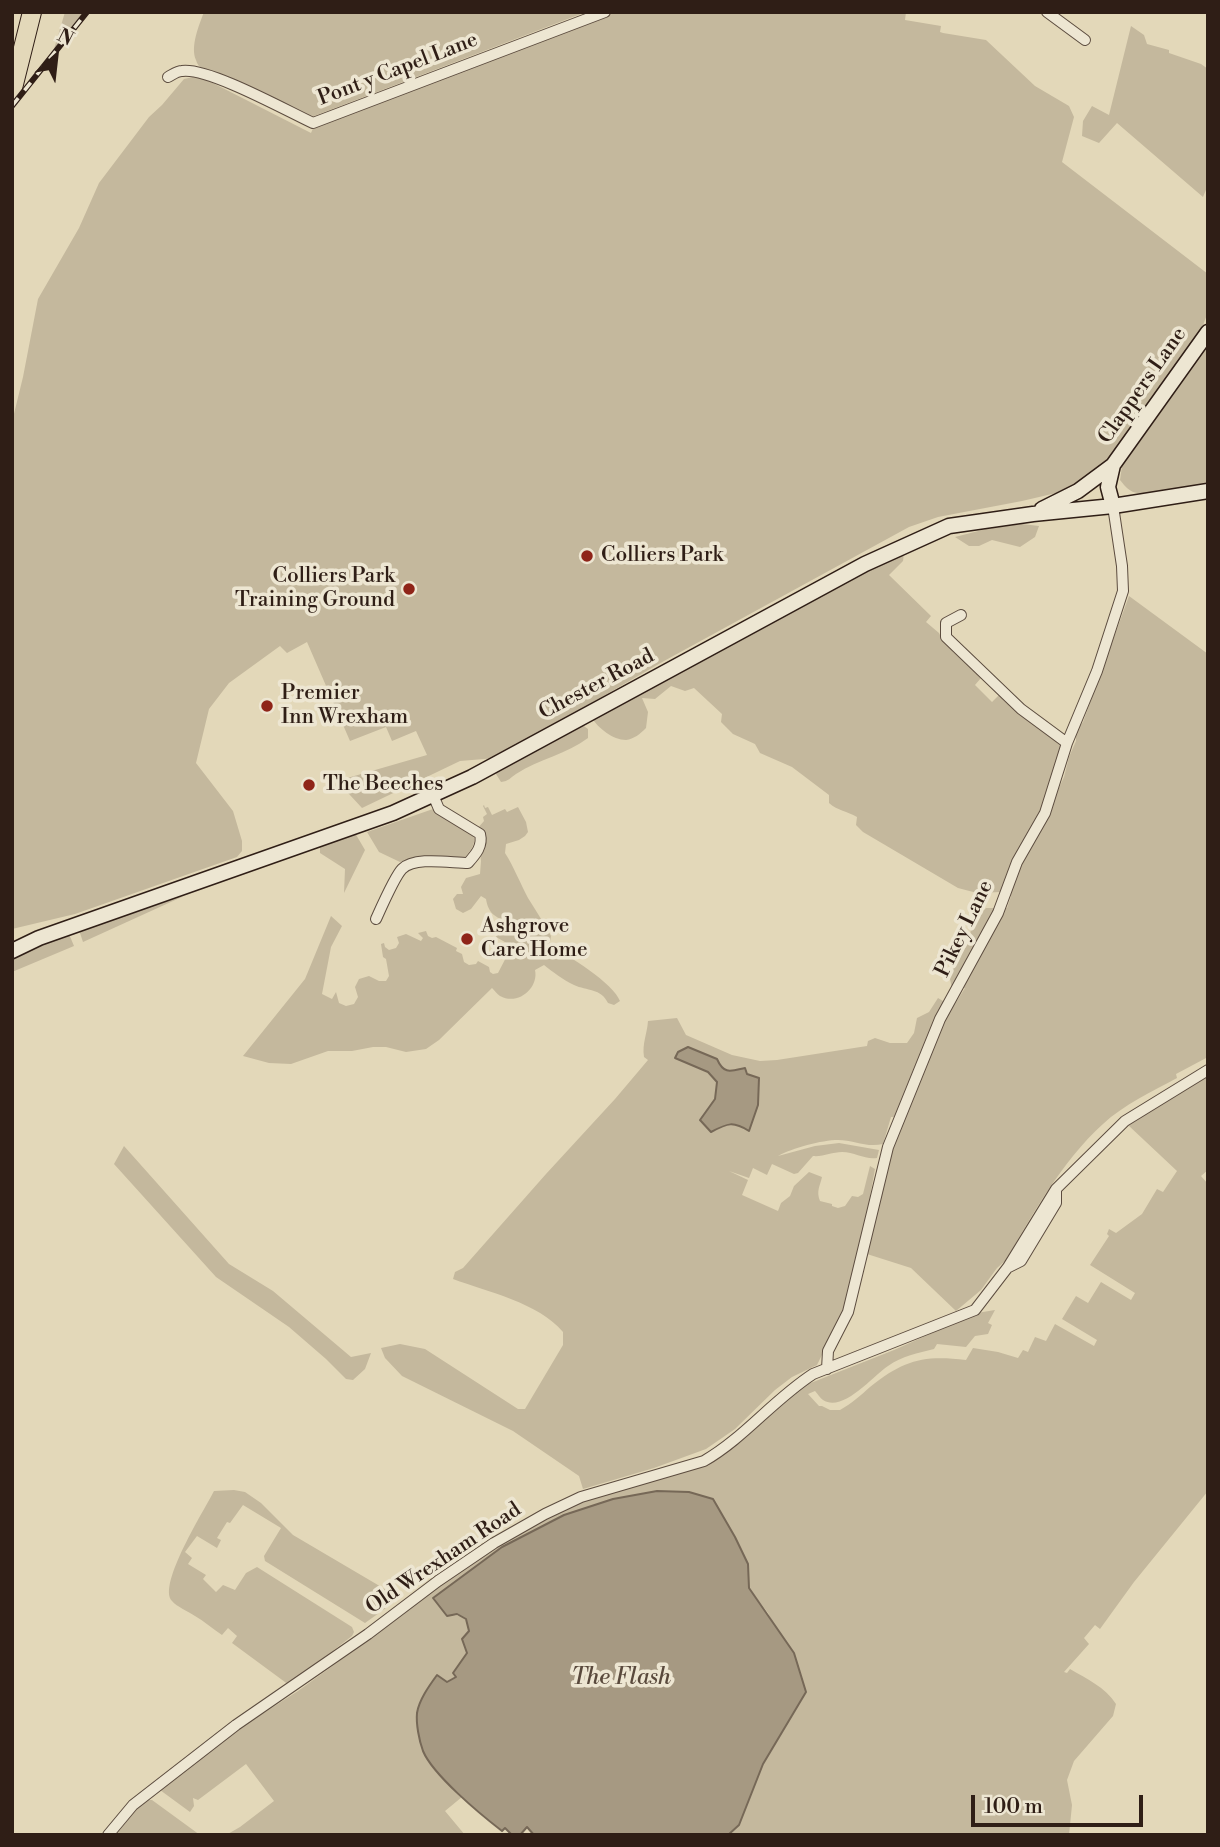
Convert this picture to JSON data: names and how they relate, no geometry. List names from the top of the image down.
{
  "streets": {
    "main road": ["Clappers Lane", "Chester Road"],
    "street": ["Pont y Capel Lane", "Pikey Lane", "Old Wrexham Road"]
  },
  "crossings": [
    ["Clappers Lane", "Chester Road"],
    ["Clappers Lane", "Pikey Lane"],
    ["Chester Road", "Pikey Lane"],
    ["Pikey Lane", "Old Wrexham Road"]
  ],
  "water": ["The Flash"],
  "places": [
    "Colliers Park",
    "Colliers Park Training Ground",
    "Premier Inn Wrexham",
    "The Beeches",
    "Ashgrove Care Home"
  ],
  "scale_bar": "100 m",
  "north": "top right"
}
